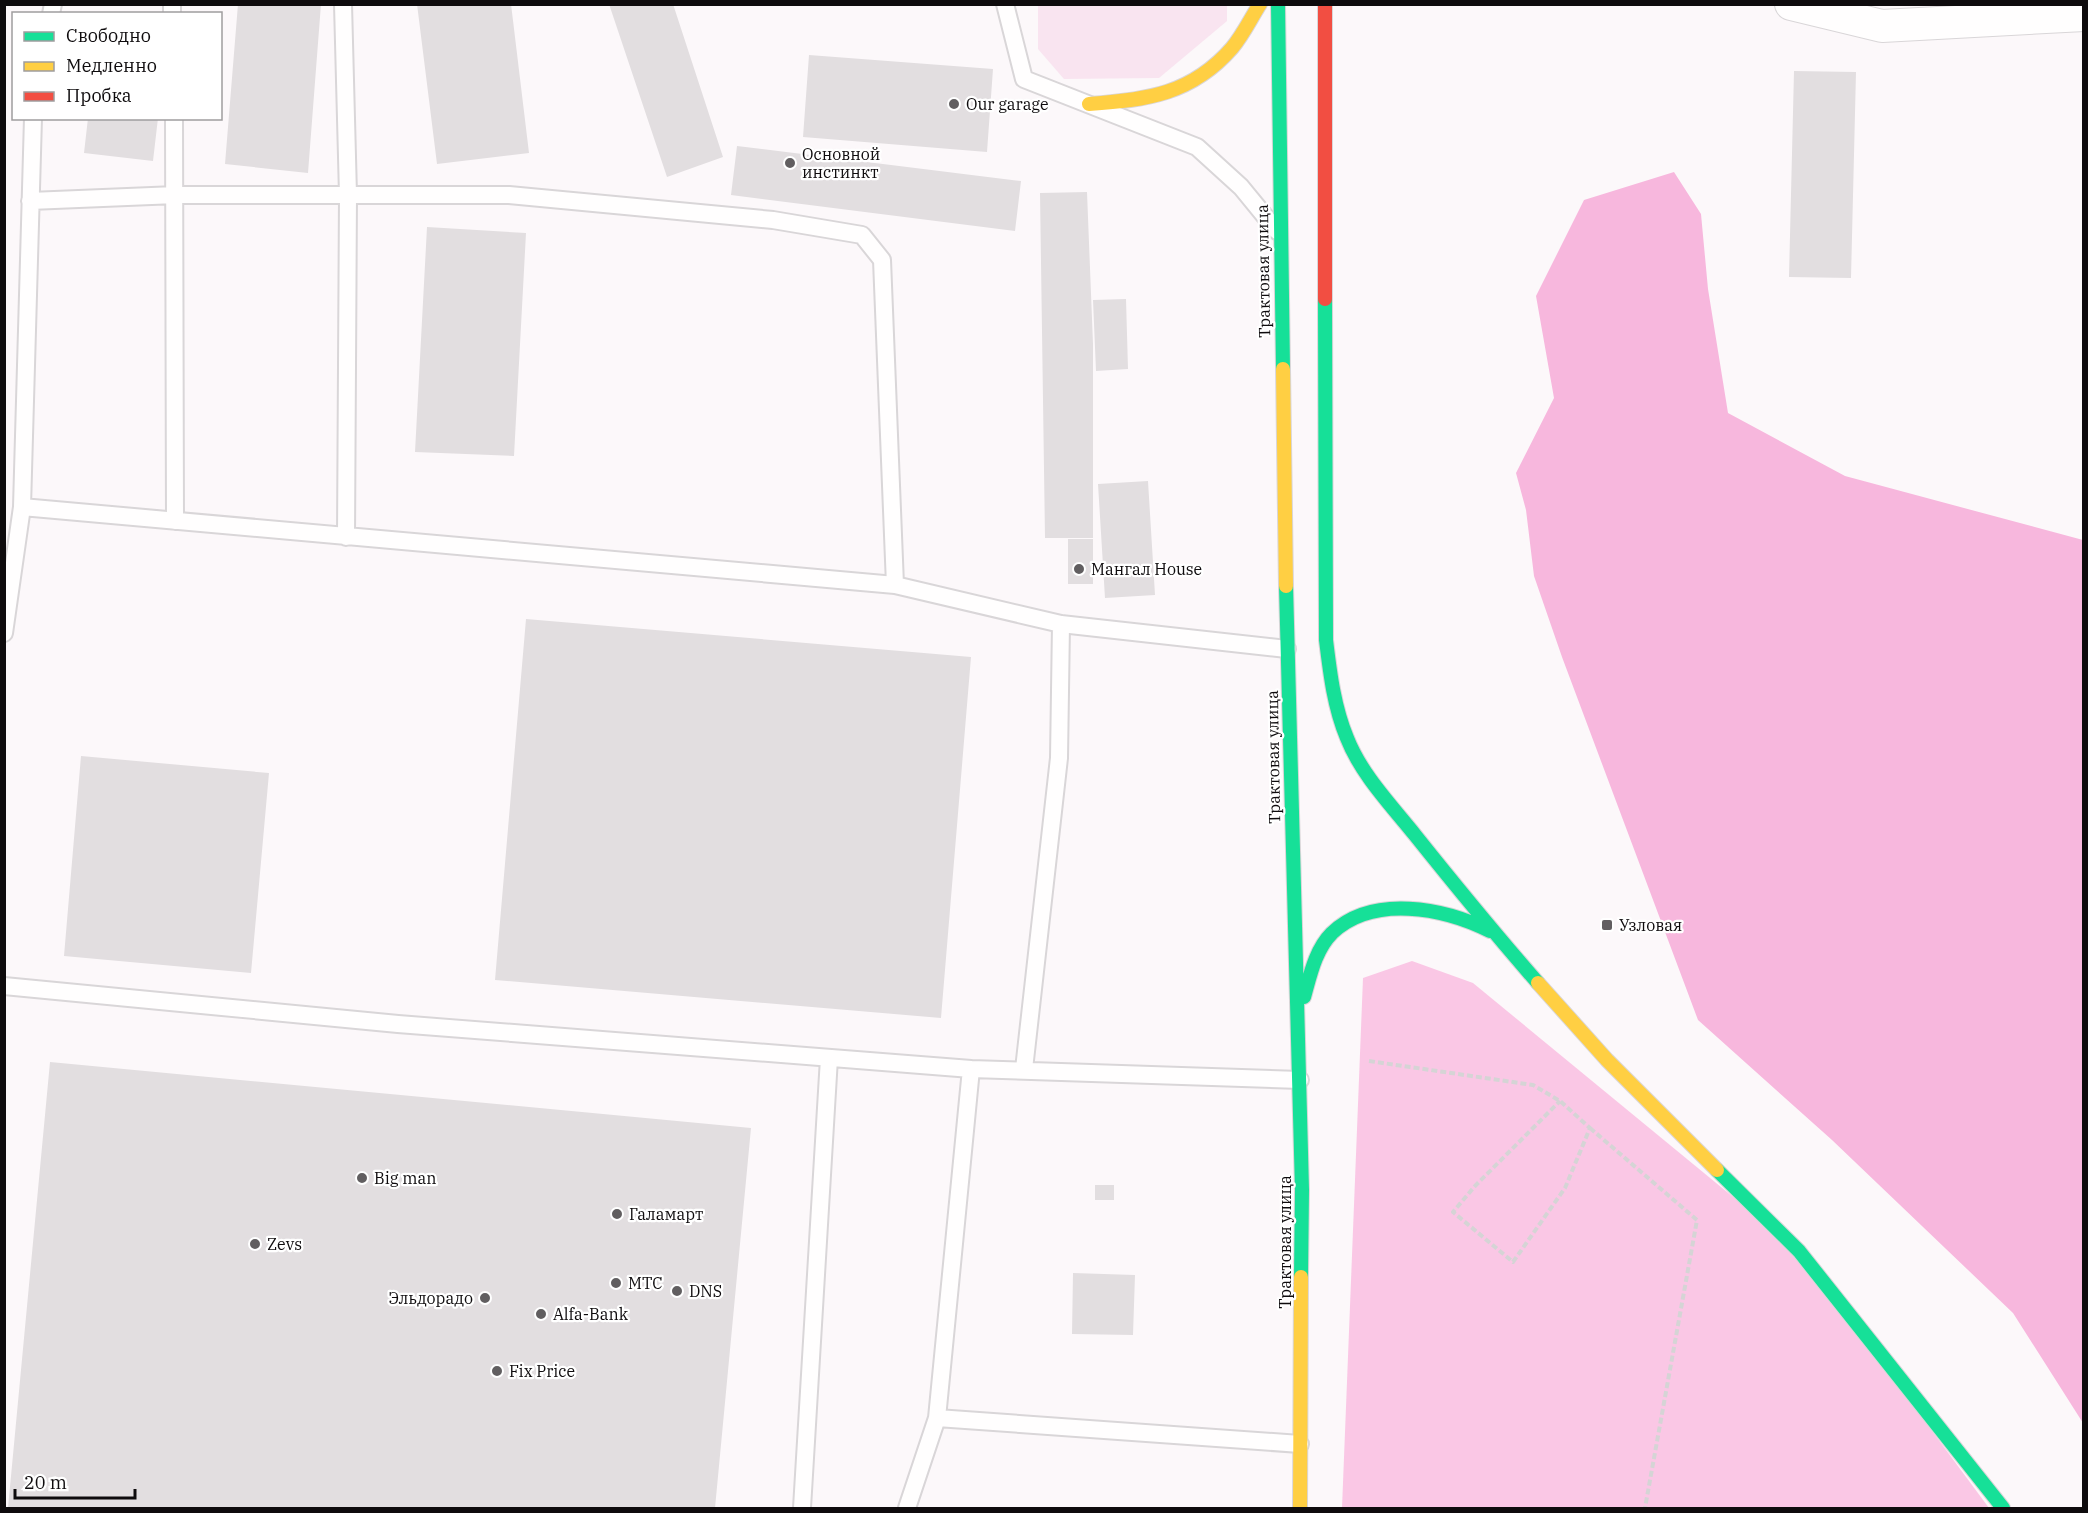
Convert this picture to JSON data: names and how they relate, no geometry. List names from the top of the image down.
{
  "streets": {
    "main road": ["Трактовая улица"]
  },
  "places": {
    "other": [
      "Our garage",
      "Основной инстинкт",
      "Мангал House",
      "Big man",
      "Галамарт",
      "Zevs",
      "МТС",
      "DNS",
      "Эльдорадо",
      "Alfa-Bank",
      "Fix Price"
    ],
    "transit": ["Узловая"]
  },
  "legend": ["Свободно", "Медленно", "Пробка"],
  "scale_bar": "20 m"
}
